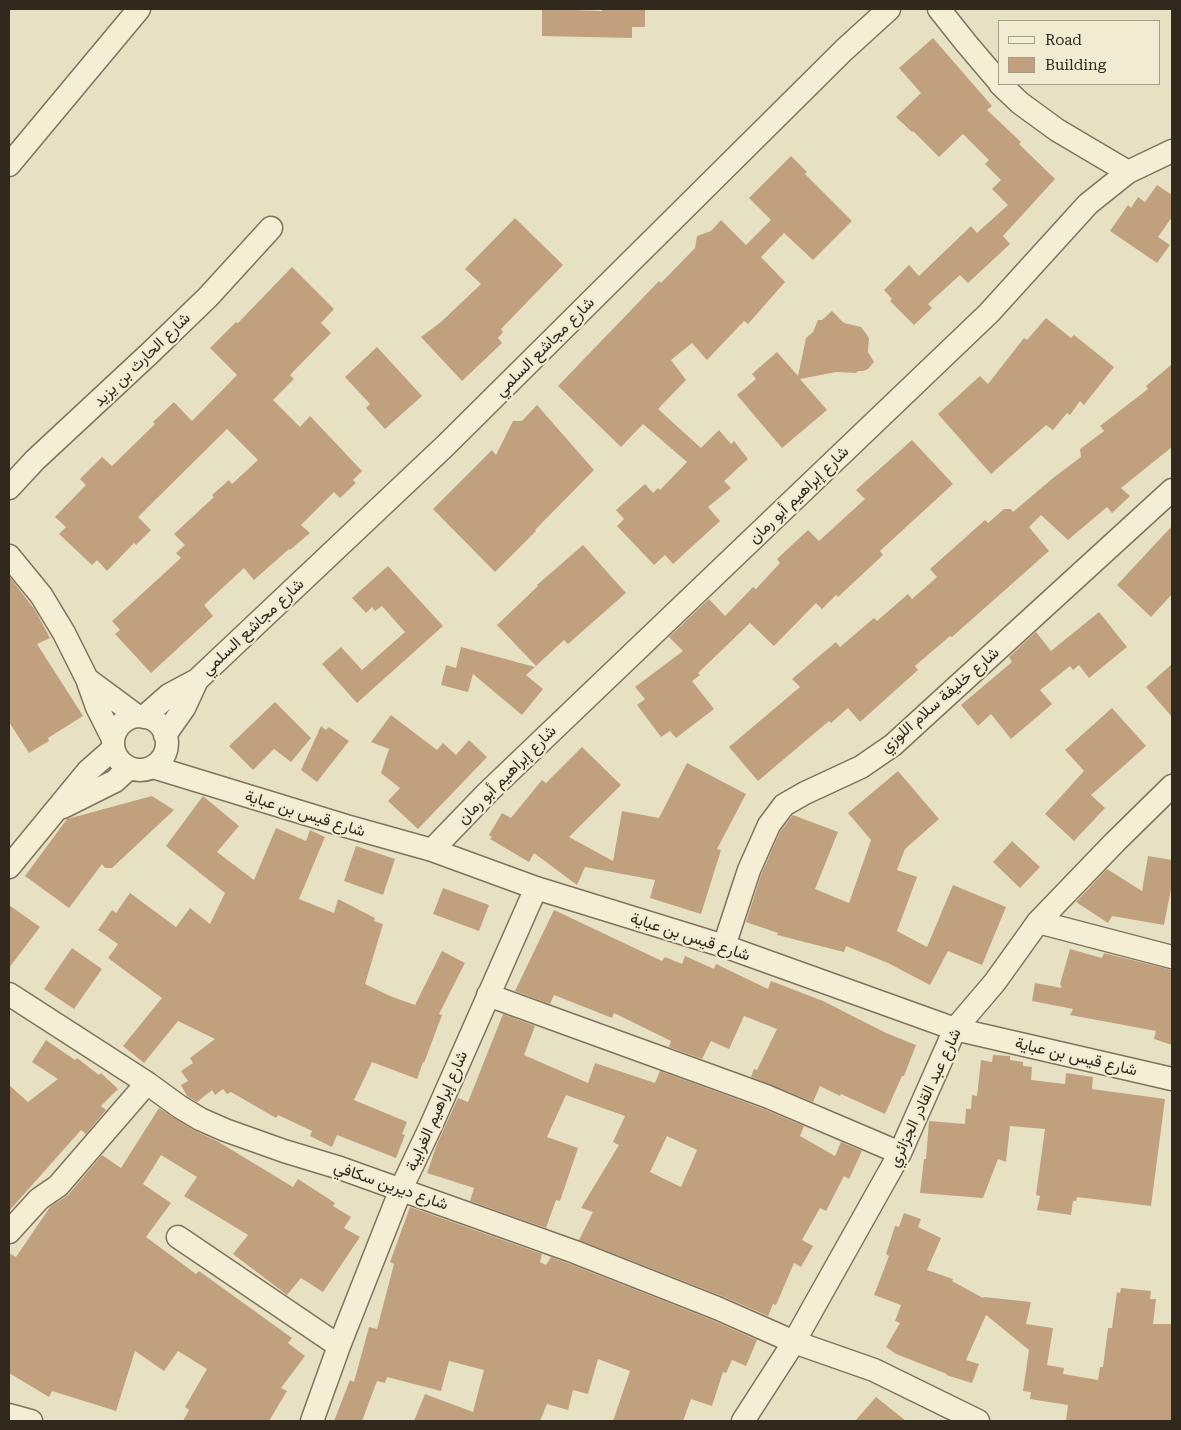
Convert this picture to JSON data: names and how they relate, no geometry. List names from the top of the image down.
{
  "streets": {
    "street": [
      "شارع مجاشع السلمي",
      "شارع الحارث بن يزيد",
      "شارع إبراهيم أبو رمان",
      "شارع خليفة سلام اللوزي",
      "شارع قيس بن عباية",
      "شارع عبد القادر الجزائري",
      "شارع إبراهيم الغرايبة",
      "شارع ديرين سكافي"
    ]
  },
  "crossings": [
    ["شارع مجاشع السلمي", "شارع قيس بن عباية"],
    ["شارع إبراهيم أبو رمان", "شارع قيس بن عباية"],
    ["شارع خليفة سلام اللوزي", "شارع قيس بن عباية"],
    ["شارع قيس بن عباية", "شارع عبد القادر الجزائري"],
    ["شارع قيس بن عباية", "شارع إبراهيم الغرايبة"],
    ["شارع عبد القادر الجزائري", "شارع ديرين سكافي"],
    ["شارع إبراهيم الغرايبة", "شارع ديرين سكافي"]
  ],
  "legend": ["Road", "Building"]
}
